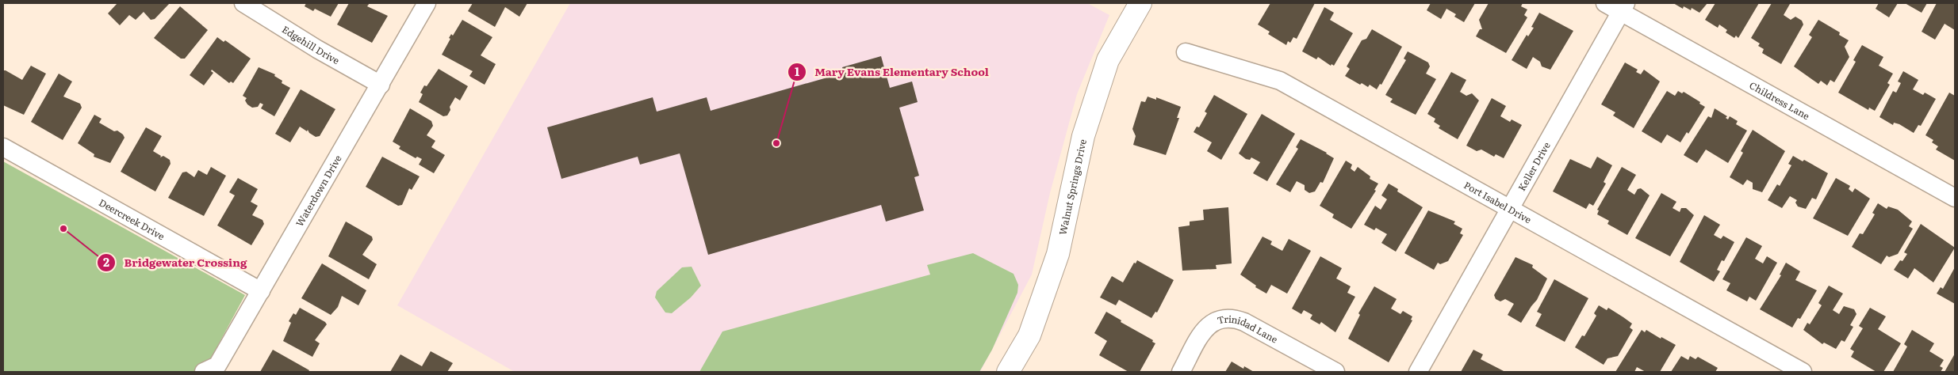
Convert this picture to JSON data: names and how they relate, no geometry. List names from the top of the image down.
{
  "streets": {
    "street": [
      "Edgehill Drive",
      "Childress Lane",
      "Keller Drive",
      "Walnut Springs Drive",
      "Waterdown Drive",
      "Port Isabel Drive",
      "Deercreek Drive",
      "Trinidad Lane"
    ]
  },
  "crossings": [
    ["Edgehill Drive", "Waterdown Drive"],
    ["Childress Lane", "Keller Drive"],
    ["Keller Drive", "Port Isabel Drive"],
    ["Waterdown Drive", "Deercreek Drive"]
  ],
  "places": ["Mary Evans Elementary School", "Bridgewater Crossing"]
}
